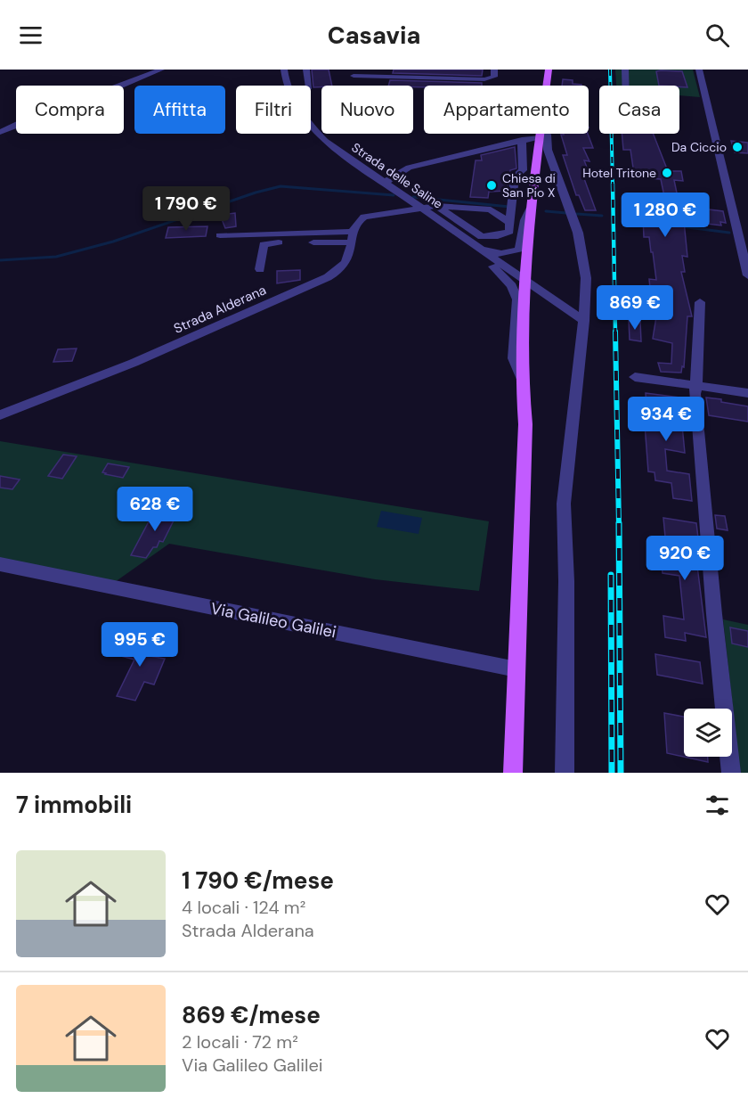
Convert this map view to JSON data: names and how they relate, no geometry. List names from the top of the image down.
{
  "streets": {
    "street": ["Strada delle Saline", "Strada Alderana", "Via Galileo Galilei"]
  },
  "crossings": [
    ["Strada delle Saline", "Strada Alderana"]
  ],
  "places": ["Da Ciccio", "Hotel Tritone", "Chiesa di San Pio X"],
  "page": {
    "header": "Casavia",
    "chip": [
      "Compra",
      "Affitta",
      "Filtri",
      "Nuovo",
      "Appartamento",
      "Casa"
    ],
    "price": [
      "1 790 €",
      "1 280 €",
      "869 €",
      "934 €",
      "628 €",
      "920 €",
      "995 €"
    ],
    "heading": "7 immobili",
    "list": [
      {
        "name": "1 790 €/mese",
        "note": "4 locali · 124 m² · Strada Alderana"
      },
      {
        "name": "869 €/mese",
        "note": "2 locali · 72 m² · Via Galileo Galilei"
      }
    ]
  }
}
